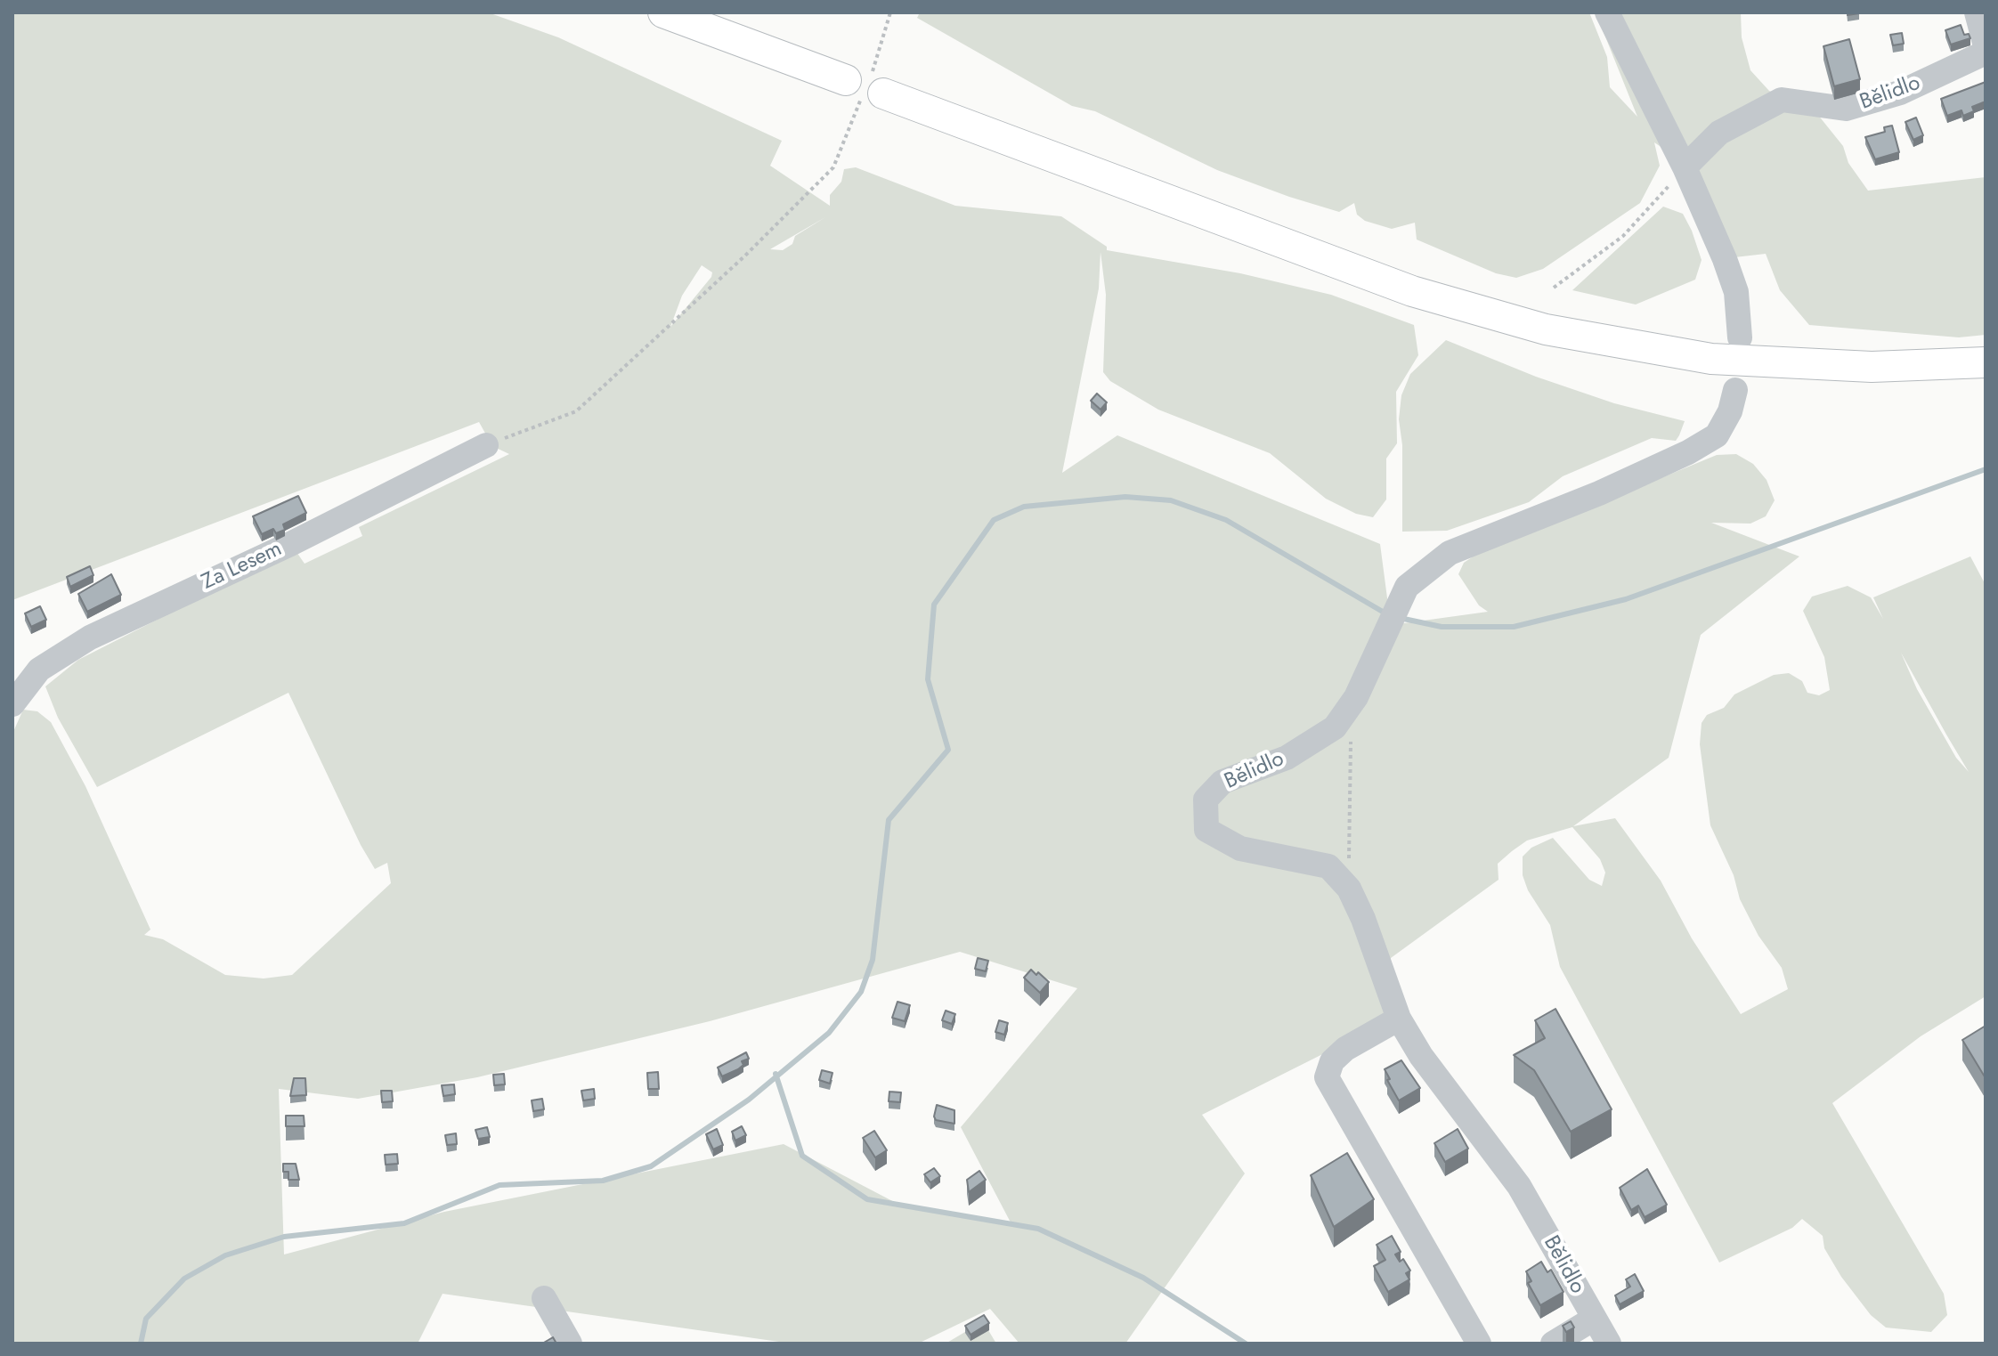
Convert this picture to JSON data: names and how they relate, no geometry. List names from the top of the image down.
{
  "streets": {
    "street": ["Bělidlo", "Za Lesem"]
  }
}
